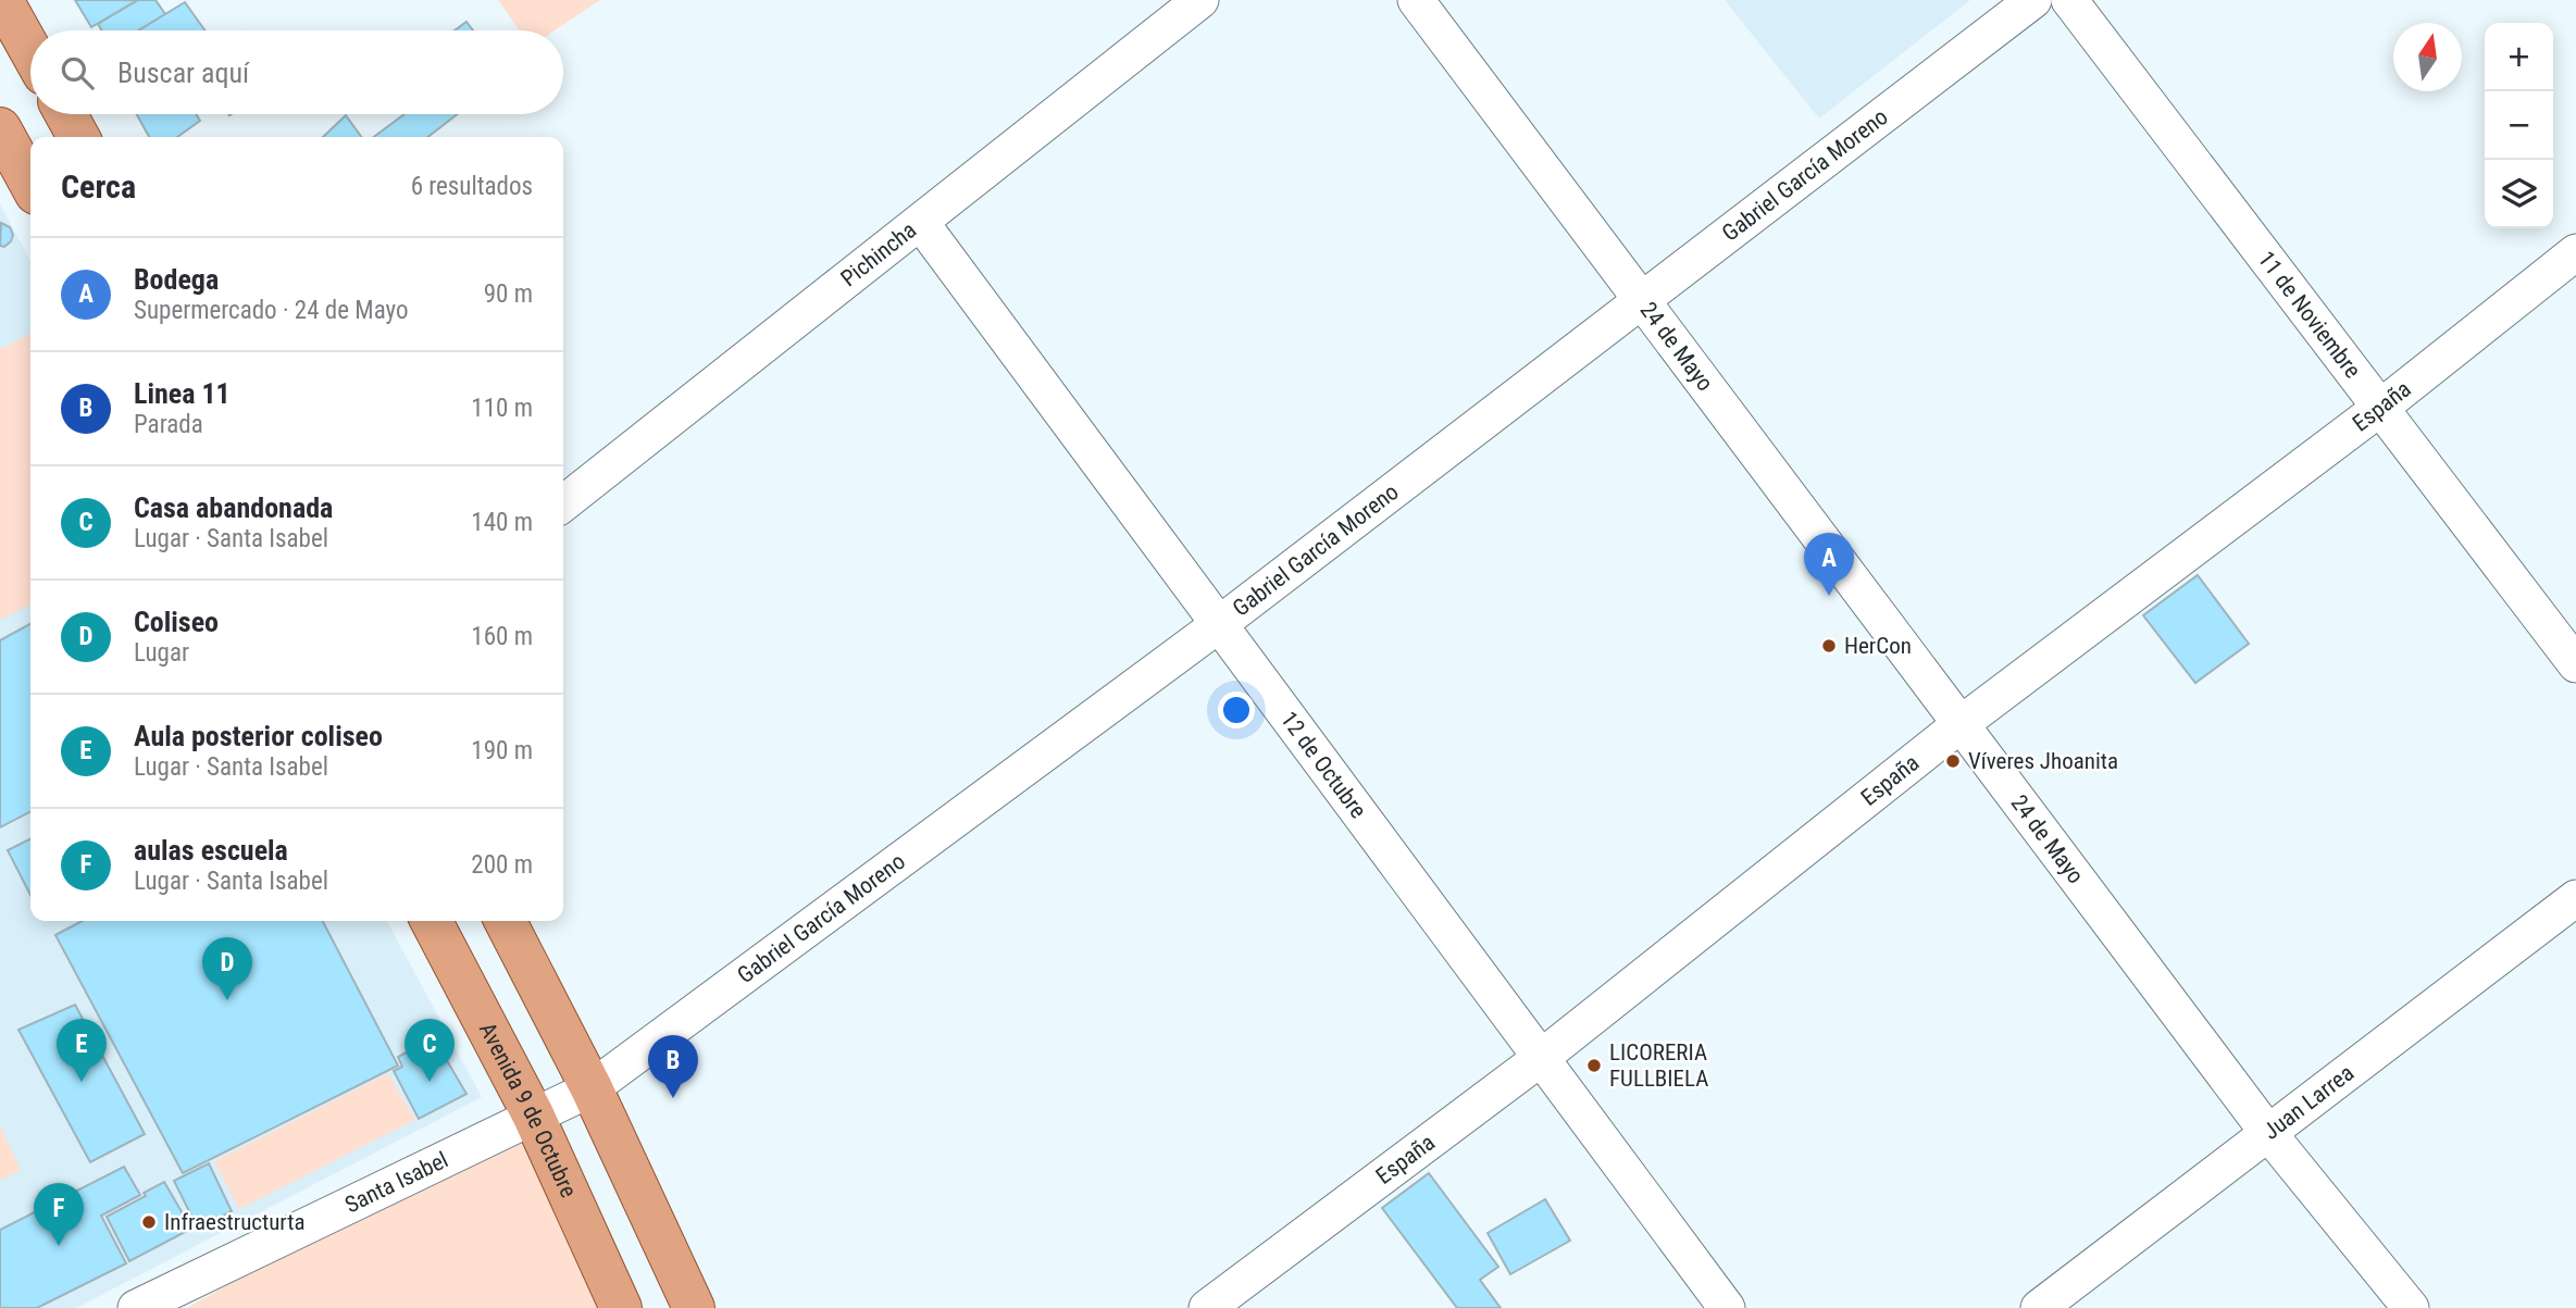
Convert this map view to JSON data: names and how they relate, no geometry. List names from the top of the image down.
{
  "streets": {
    "main road": ["Avenida 9 de Octubre"],
    "street": [
      "Gabriel García Moreno",
      "Pichincha",
      "11 de Noviembre",
      "24 de Mayo",
      "España",
      "12 de Octubre",
      "Juan Larrea",
      "Santa Isabel"
    ]
  },
  "crossings": [
    ["Gabriel García Moreno", "24 de Mayo"],
    ["Gabriel García Moreno", "12 de Octubre"],
    ["Gabriel García Moreno", "Avenida 9 de Octubre"],
    ["Gabriel García Moreno", "Santa Isabel"],
    ["Pichincha", "12 de Octubre"],
    ["11 de Noviembre", "España"],
    ["24 de Mayo", "España"],
    ["24 de Mayo", "Juan Larrea"],
    ["España", "12 de Octubre"],
    ["Avenida 9 de Octubre", "Santa Isabel"]
  ],
  "places": [
    "HerCon",
    "Víveres Jhoanita",
    "LICORERIA FULLBIELA",
    "Infraestructurta"
  ],
  "north": "top",
  "page": {
    "map_buttons": ["+", "−"],
    "search": "Buscar aquí",
    "heading": ["Cerca", "6 resultados"],
    "list": [
      {
        "mark": "A",
        "name": "Bodega",
        "note": "Supermercado · 24 de Mayo",
        "value": "90 m"
      },
      {
        "mark": "B",
        "name": "Linea 11",
        "note": "Parada",
        "value": "110 m"
      },
      {
        "mark": "C",
        "name": "Casa abandonada",
        "note": "Lugar · Santa Isabel",
        "value": "140 m"
      },
      {
        "mark": "D",
        "name": "Coliseo",
        "note": "Lugar",
        "value": "160 m"
      },
      {
        "mark": "E",
        "name": "Aula posterior coliseo",
        "note": "Lugar · Santa Isabel",
        "value": "190 m"
      },
      {
        "mark": "F",
        "name": "aulas escuela",
        "note": "Lugar · Santa Isabel",
        "value": "200 m"
      }
    ],
    "pins": [
      "A",
      "D",
      "C",
      "E",
      "B",
      "F"
    ]
  }
}
